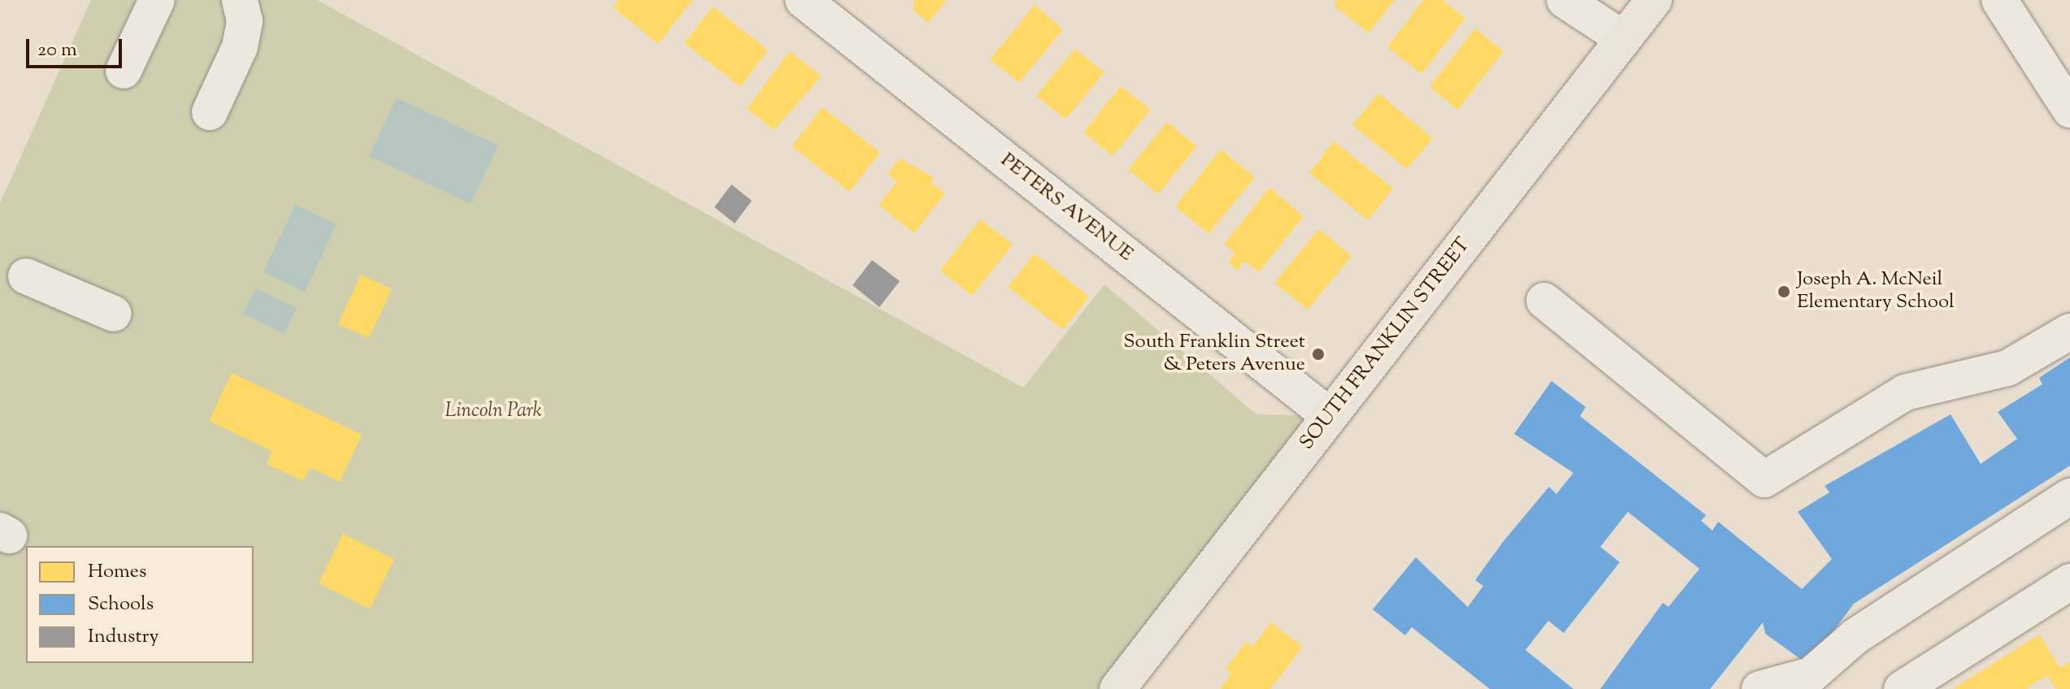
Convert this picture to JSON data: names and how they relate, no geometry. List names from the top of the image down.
{
  "streets": {
    "main road": ["SOUTH FRANKLIN STREET"],
    "street": ["PETERS AVENUE"]
  },
  "crossings": [
    ["PETERS AVENUE", "SOUTH FRANKLIN STREET"]
  ],
  "parks": ["Lincoln Park"],
  "places": ["Joseph A. McNeil Elementary School", "South Franklin Street & Peters Avenue"],
  "legend": ["Homes", "Schools", "Industry"],
  "scale_bar": "20 m"
}
